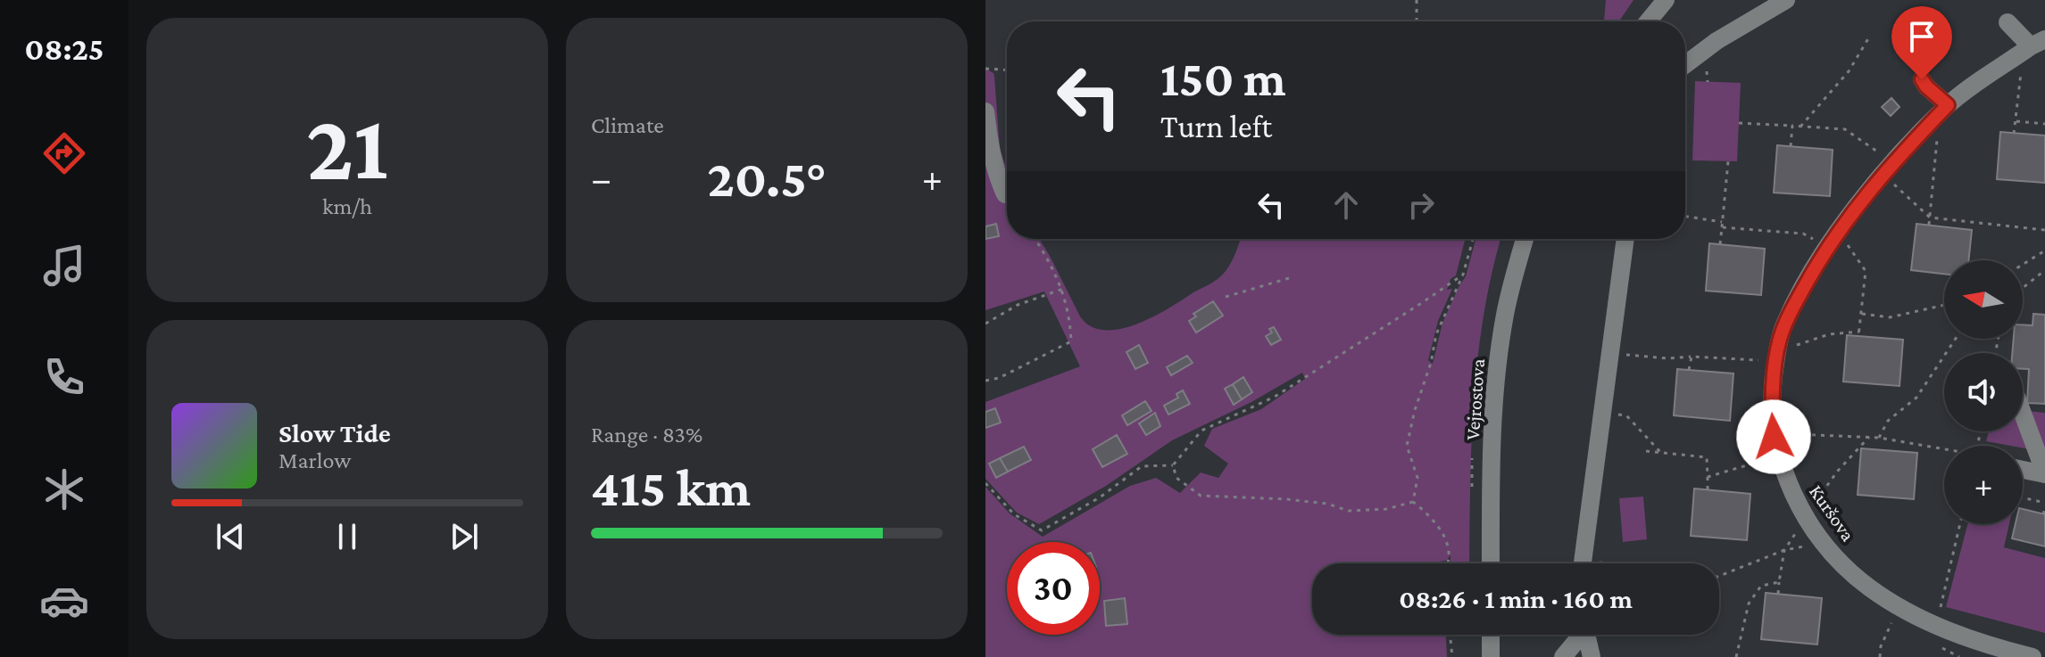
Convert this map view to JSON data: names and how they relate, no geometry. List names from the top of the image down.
{
  "streets": {
    "street": ["Vejrostova", "Kuršova"]
  },
  "north": "left",
  "page": {
    "tabs": "08:25",
    "tile": [
      ["21", "km/h"],
      "Climate",
      ["Range · 83%", "415 km"]
    ],
    "turn": ["150 m", "Turn left"],
    "heat": ["−", "20.5°", "+"],
    "map_buttons": "+",
    "song": ["Slow Tide", "Marlow"],
    "limit": "30",
    "trip": "08:26 · 1 min · 160 m"
  }
}
